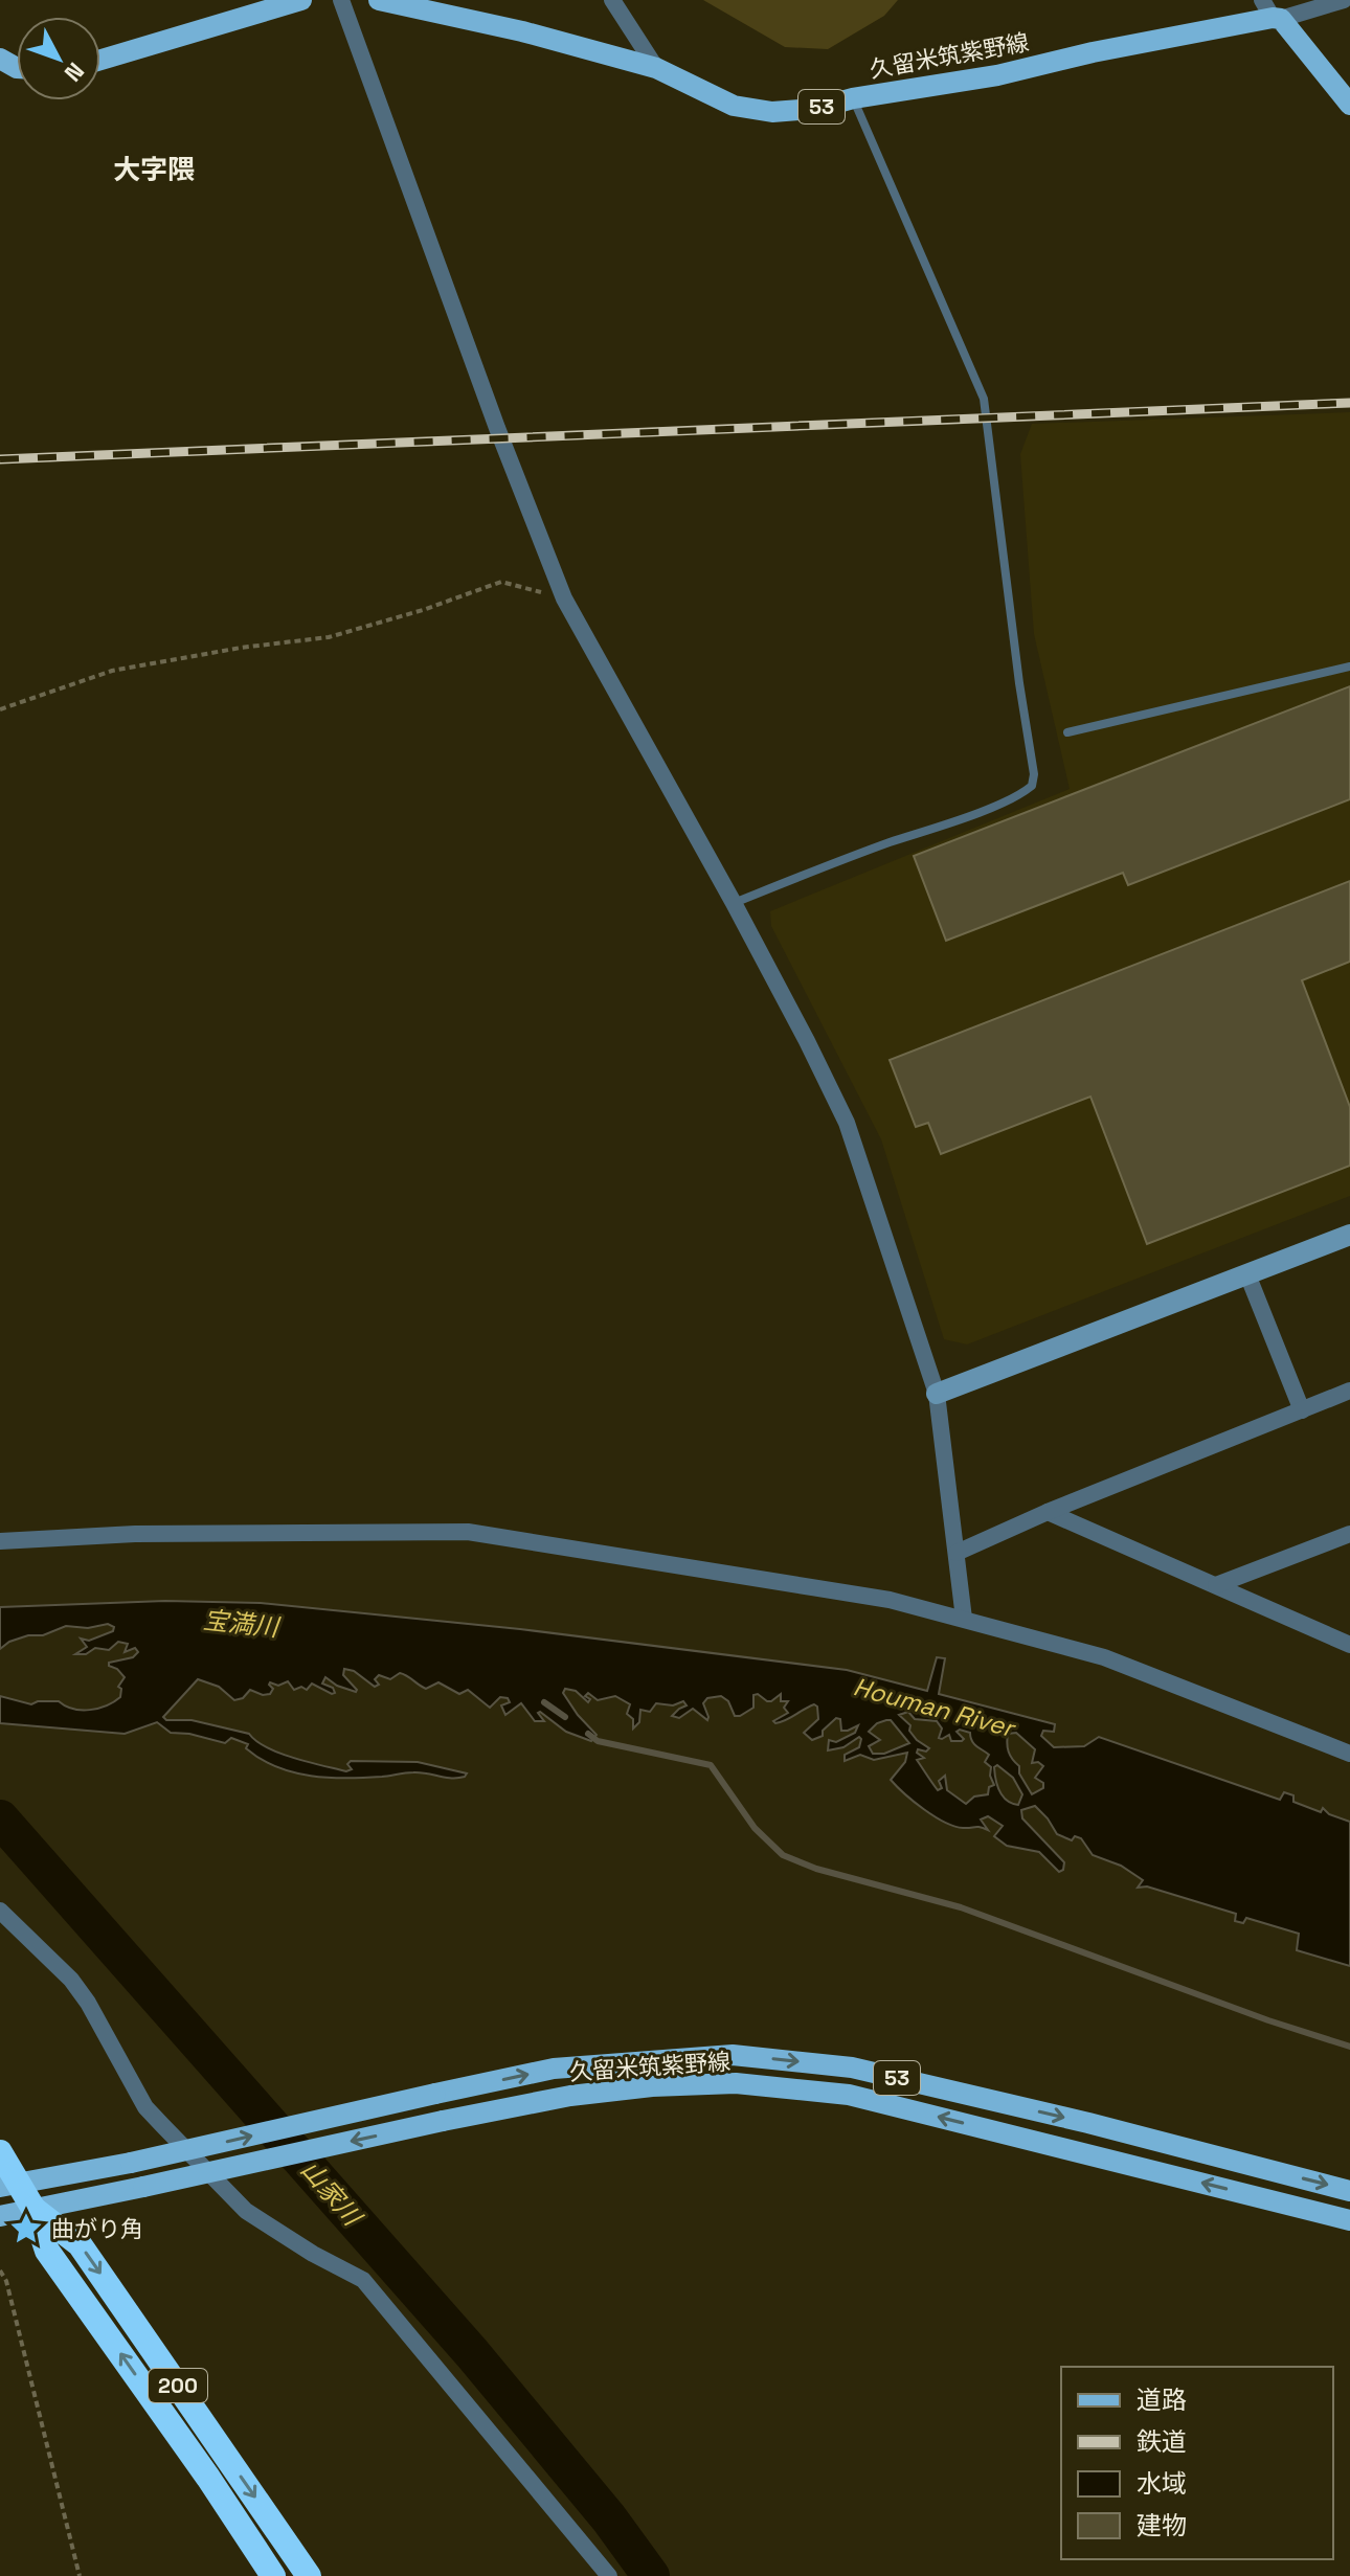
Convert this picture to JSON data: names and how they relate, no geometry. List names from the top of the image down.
{
  "streets": {
    "highway": ["200"],
    "main road": ["久留米筑紫野線", "53"]
  },
  "crossings": [
    ["久留米筑紫野線", "200"]
  ],
  "districts": ["大字隈"],
  "water": ["宝満川", "Houman River", "山家川"],
  "places": {
    "place": ["曲がり角"]
  },
  "legend": [
    "道路",
    "鉄道",
    "水域",
    "建物"
  ],
  "north": "bottom right"
}
